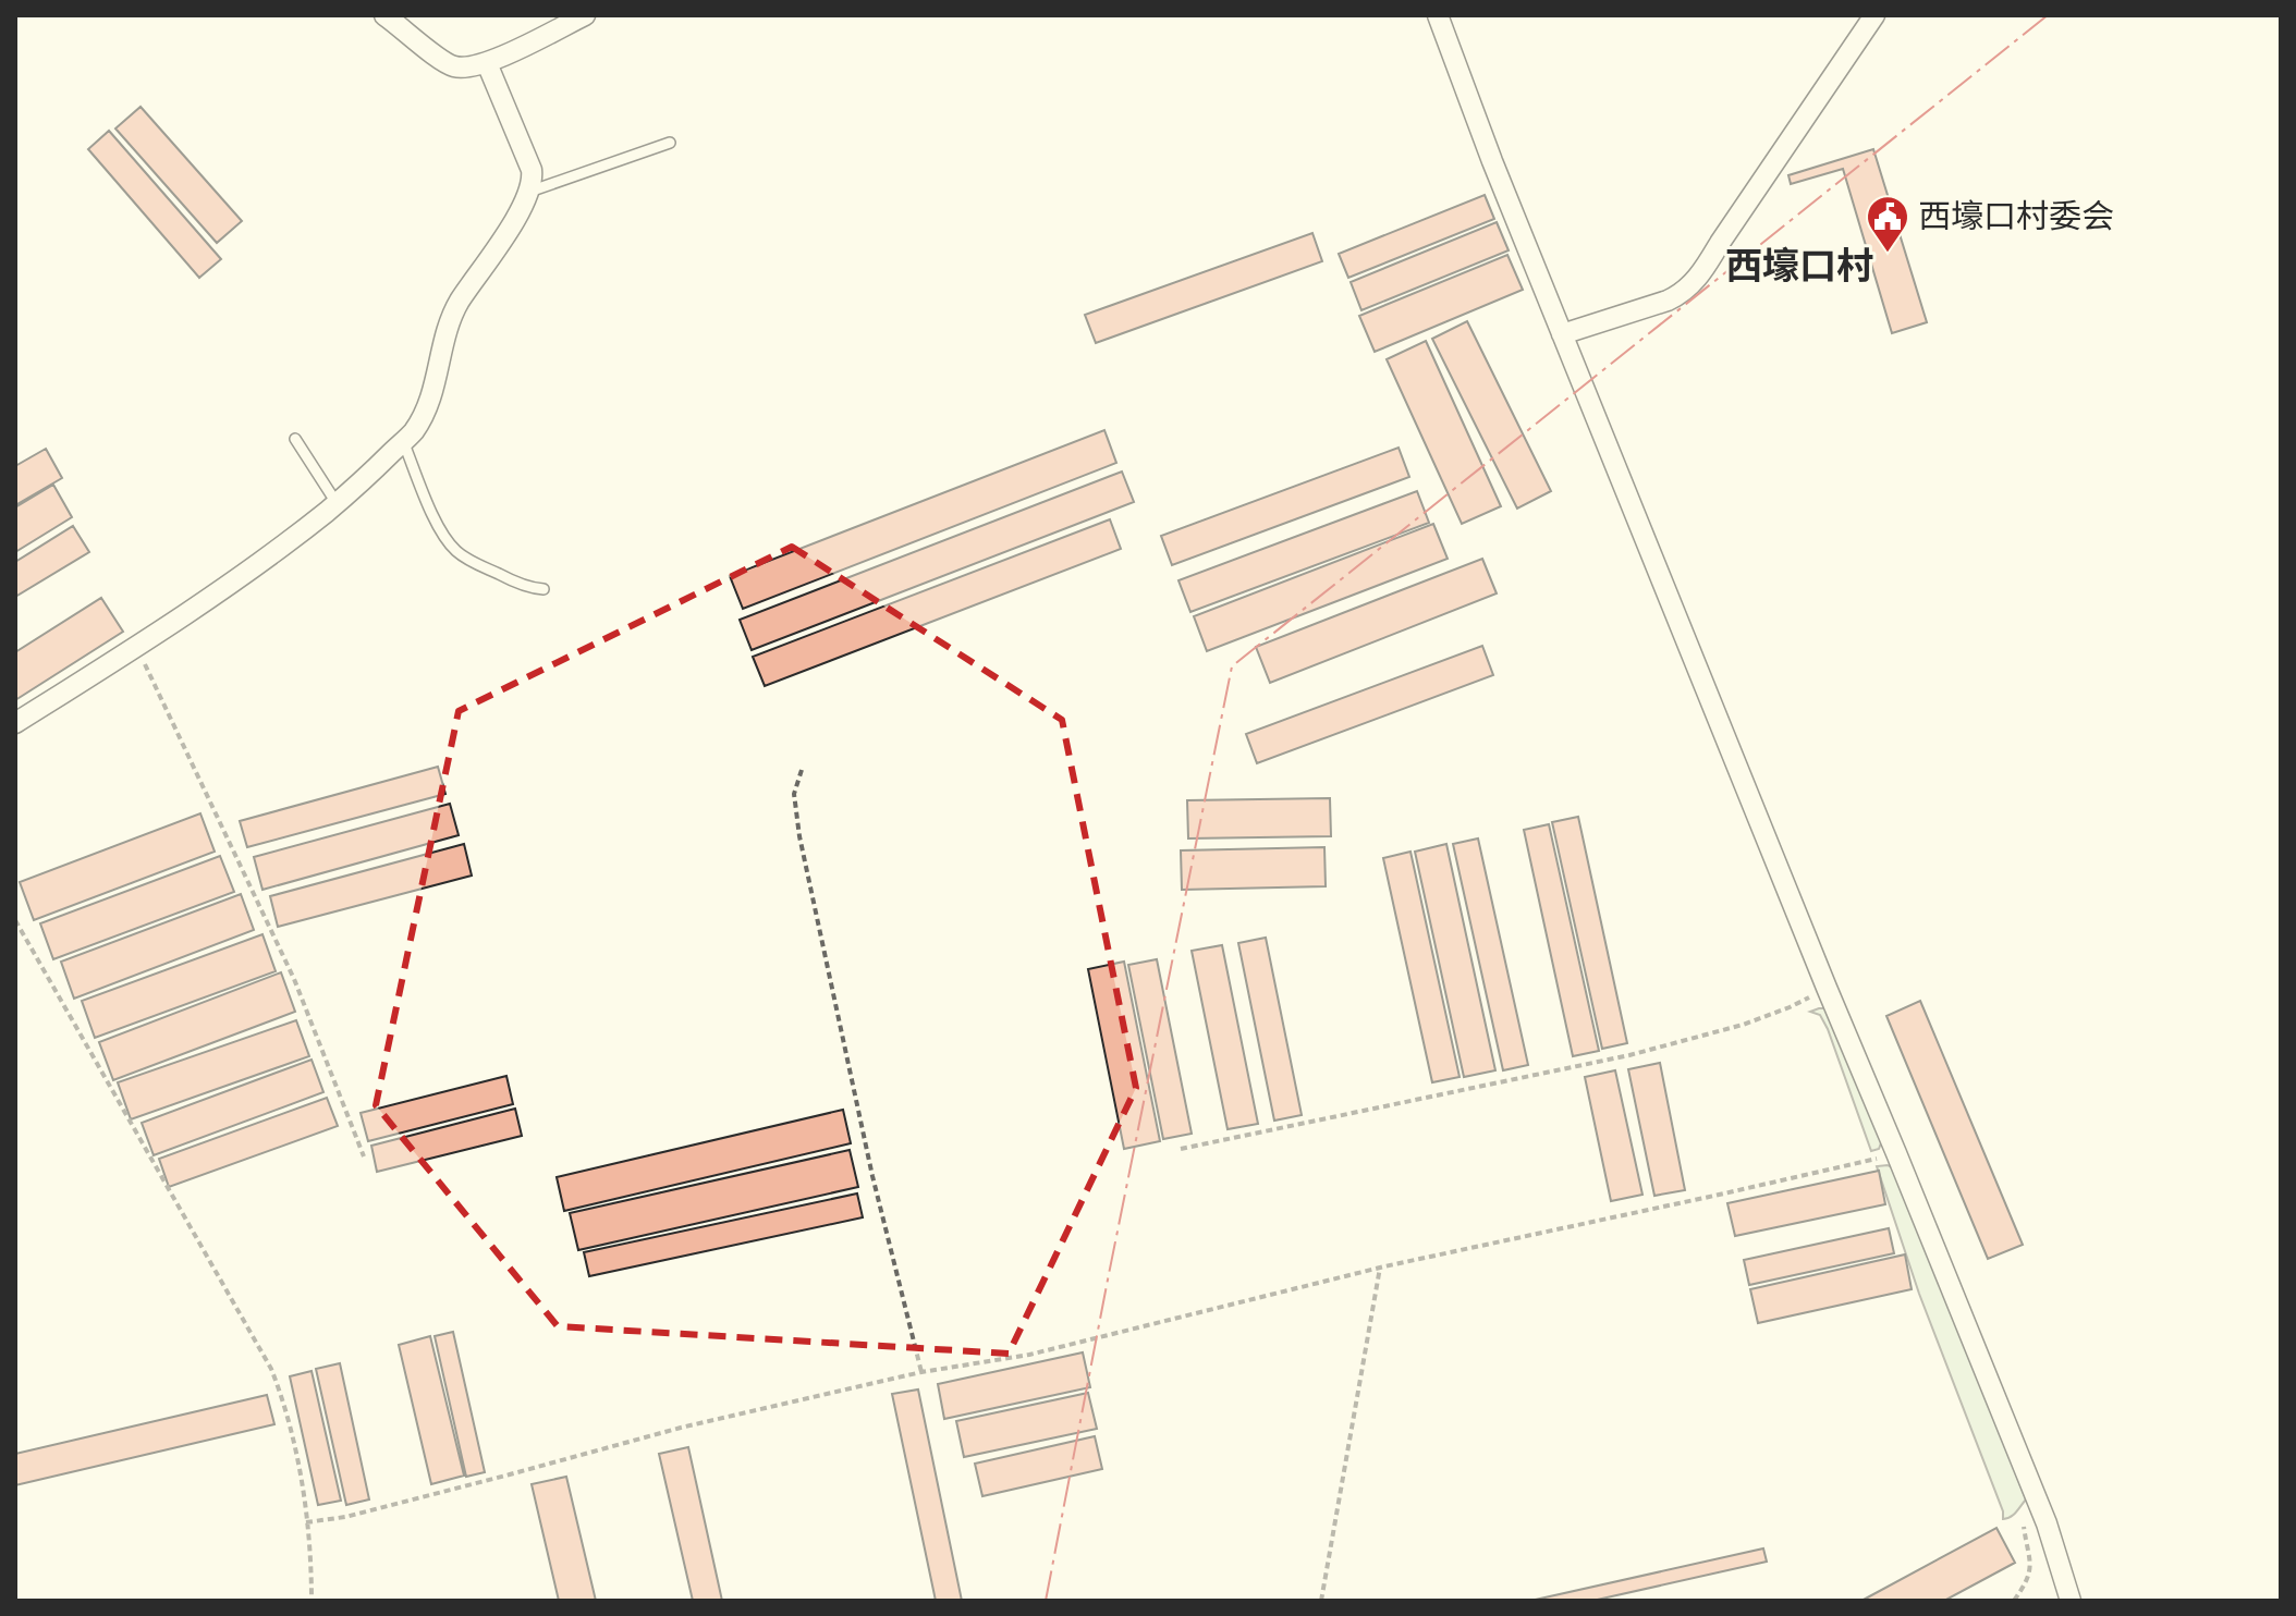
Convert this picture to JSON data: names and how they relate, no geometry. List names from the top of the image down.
{
  "districts": ["西壕口村"],
  "places": {
    "public building": ["西壕口村委会"]
  }
}
